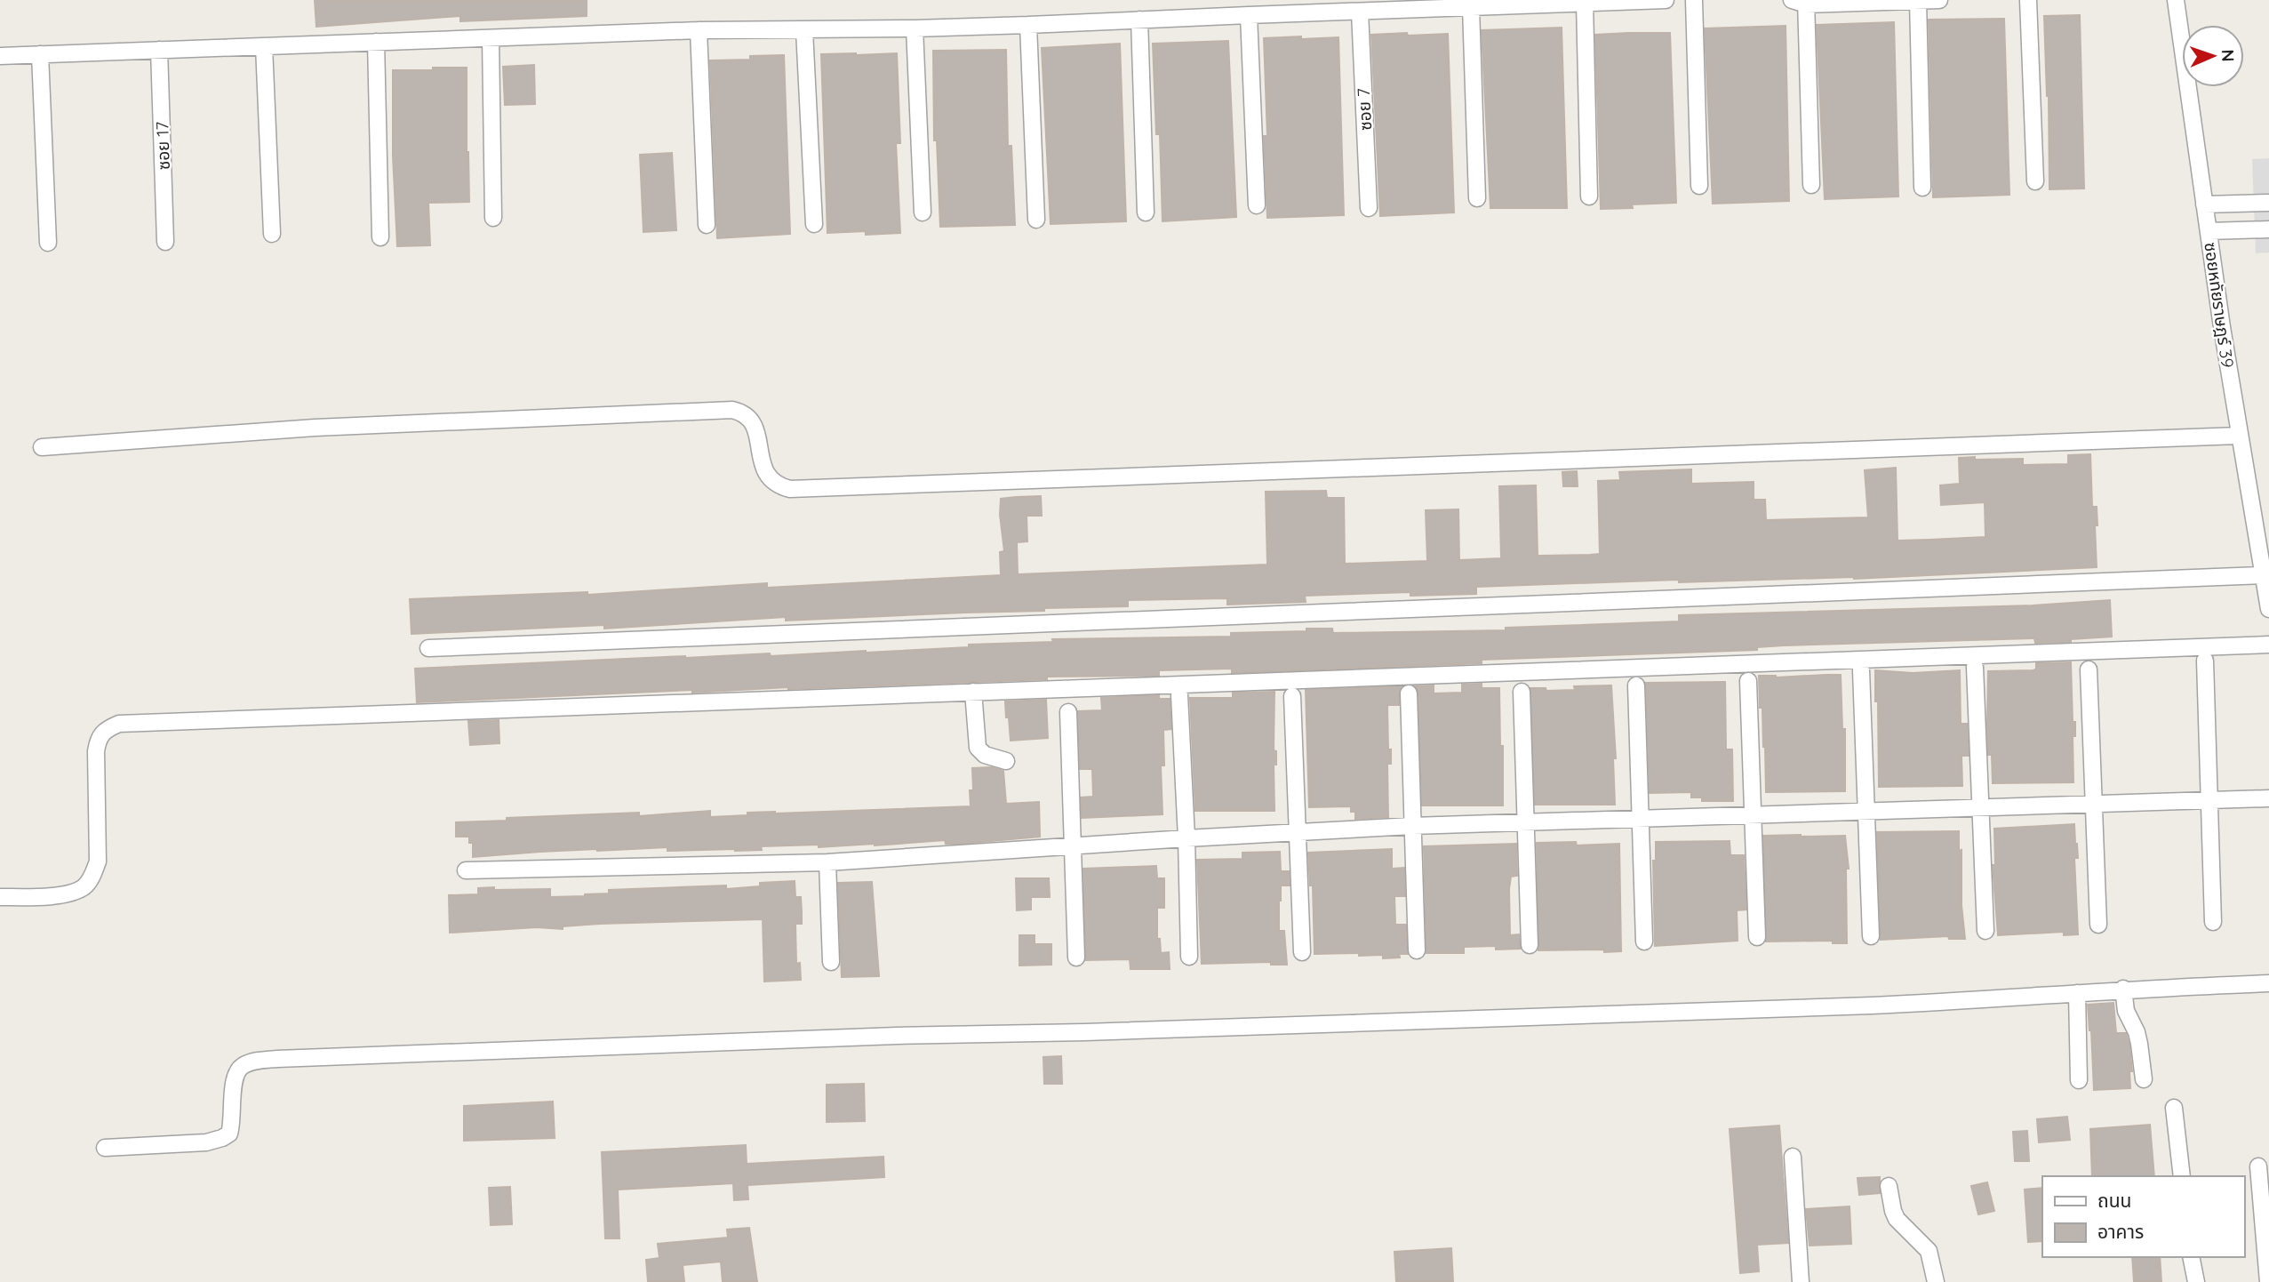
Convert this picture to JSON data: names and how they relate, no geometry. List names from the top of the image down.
{
  "streets": {
    "street": ["ซอย 7", "ซอย 17", "ซอยหทัยราษฎร์ 39"]
  },
  "legend": ["ถนน", "อาคาร"],
  "north": "right"
}
